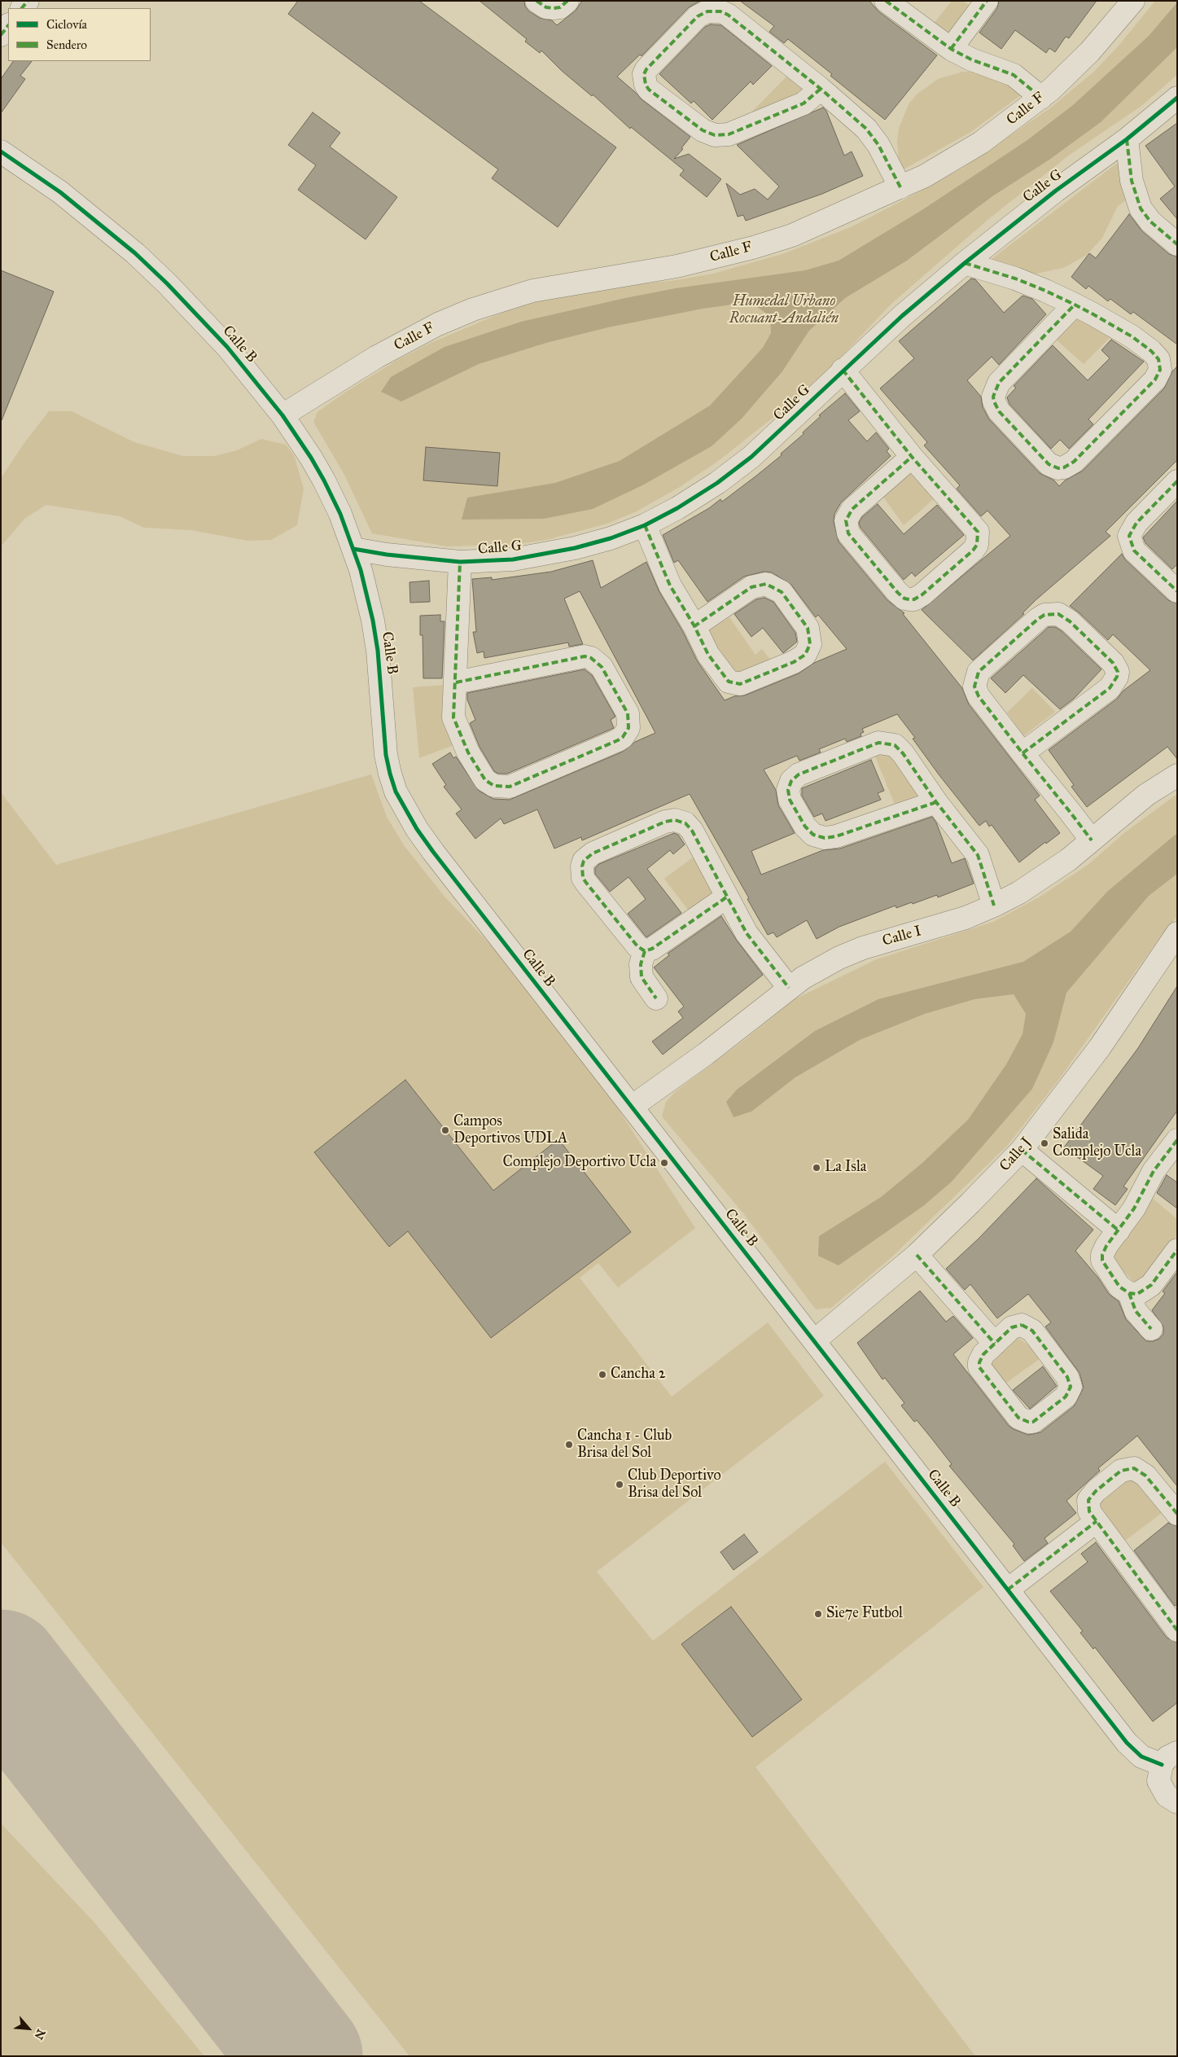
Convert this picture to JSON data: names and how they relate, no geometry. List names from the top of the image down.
{
  "streets": {
    "street": [
      "Calle F",
      "Calle G",
      "Calle B",
      "Calle I",
      "Calle J"
    ]
  },
  "crossings": [
    ["Calle F", "Calle B"],
    ["Calle G", "Calle B"],
    ["Calle B", "Calle I"],
    ["Calle B", "Calle J"]
  ],
  "parks": ["Humedal Urbano Rocuant-Andalién"],
  "places": [
    "Campos Deportivos UDLA",
    "Salida Complejo Ucla",
    "Complejo Deportivo Ucla",
    "La Isla",
    "Cancha 2",
    "Cancha 1 - Club Brisa del Sol",
    "Club Deportivo Brisa del Sol",
    "Sie7e Futbol"
  ],
  "legend": ["Ciclovía", "Sendero"],
  "north": "bottom right"
}
